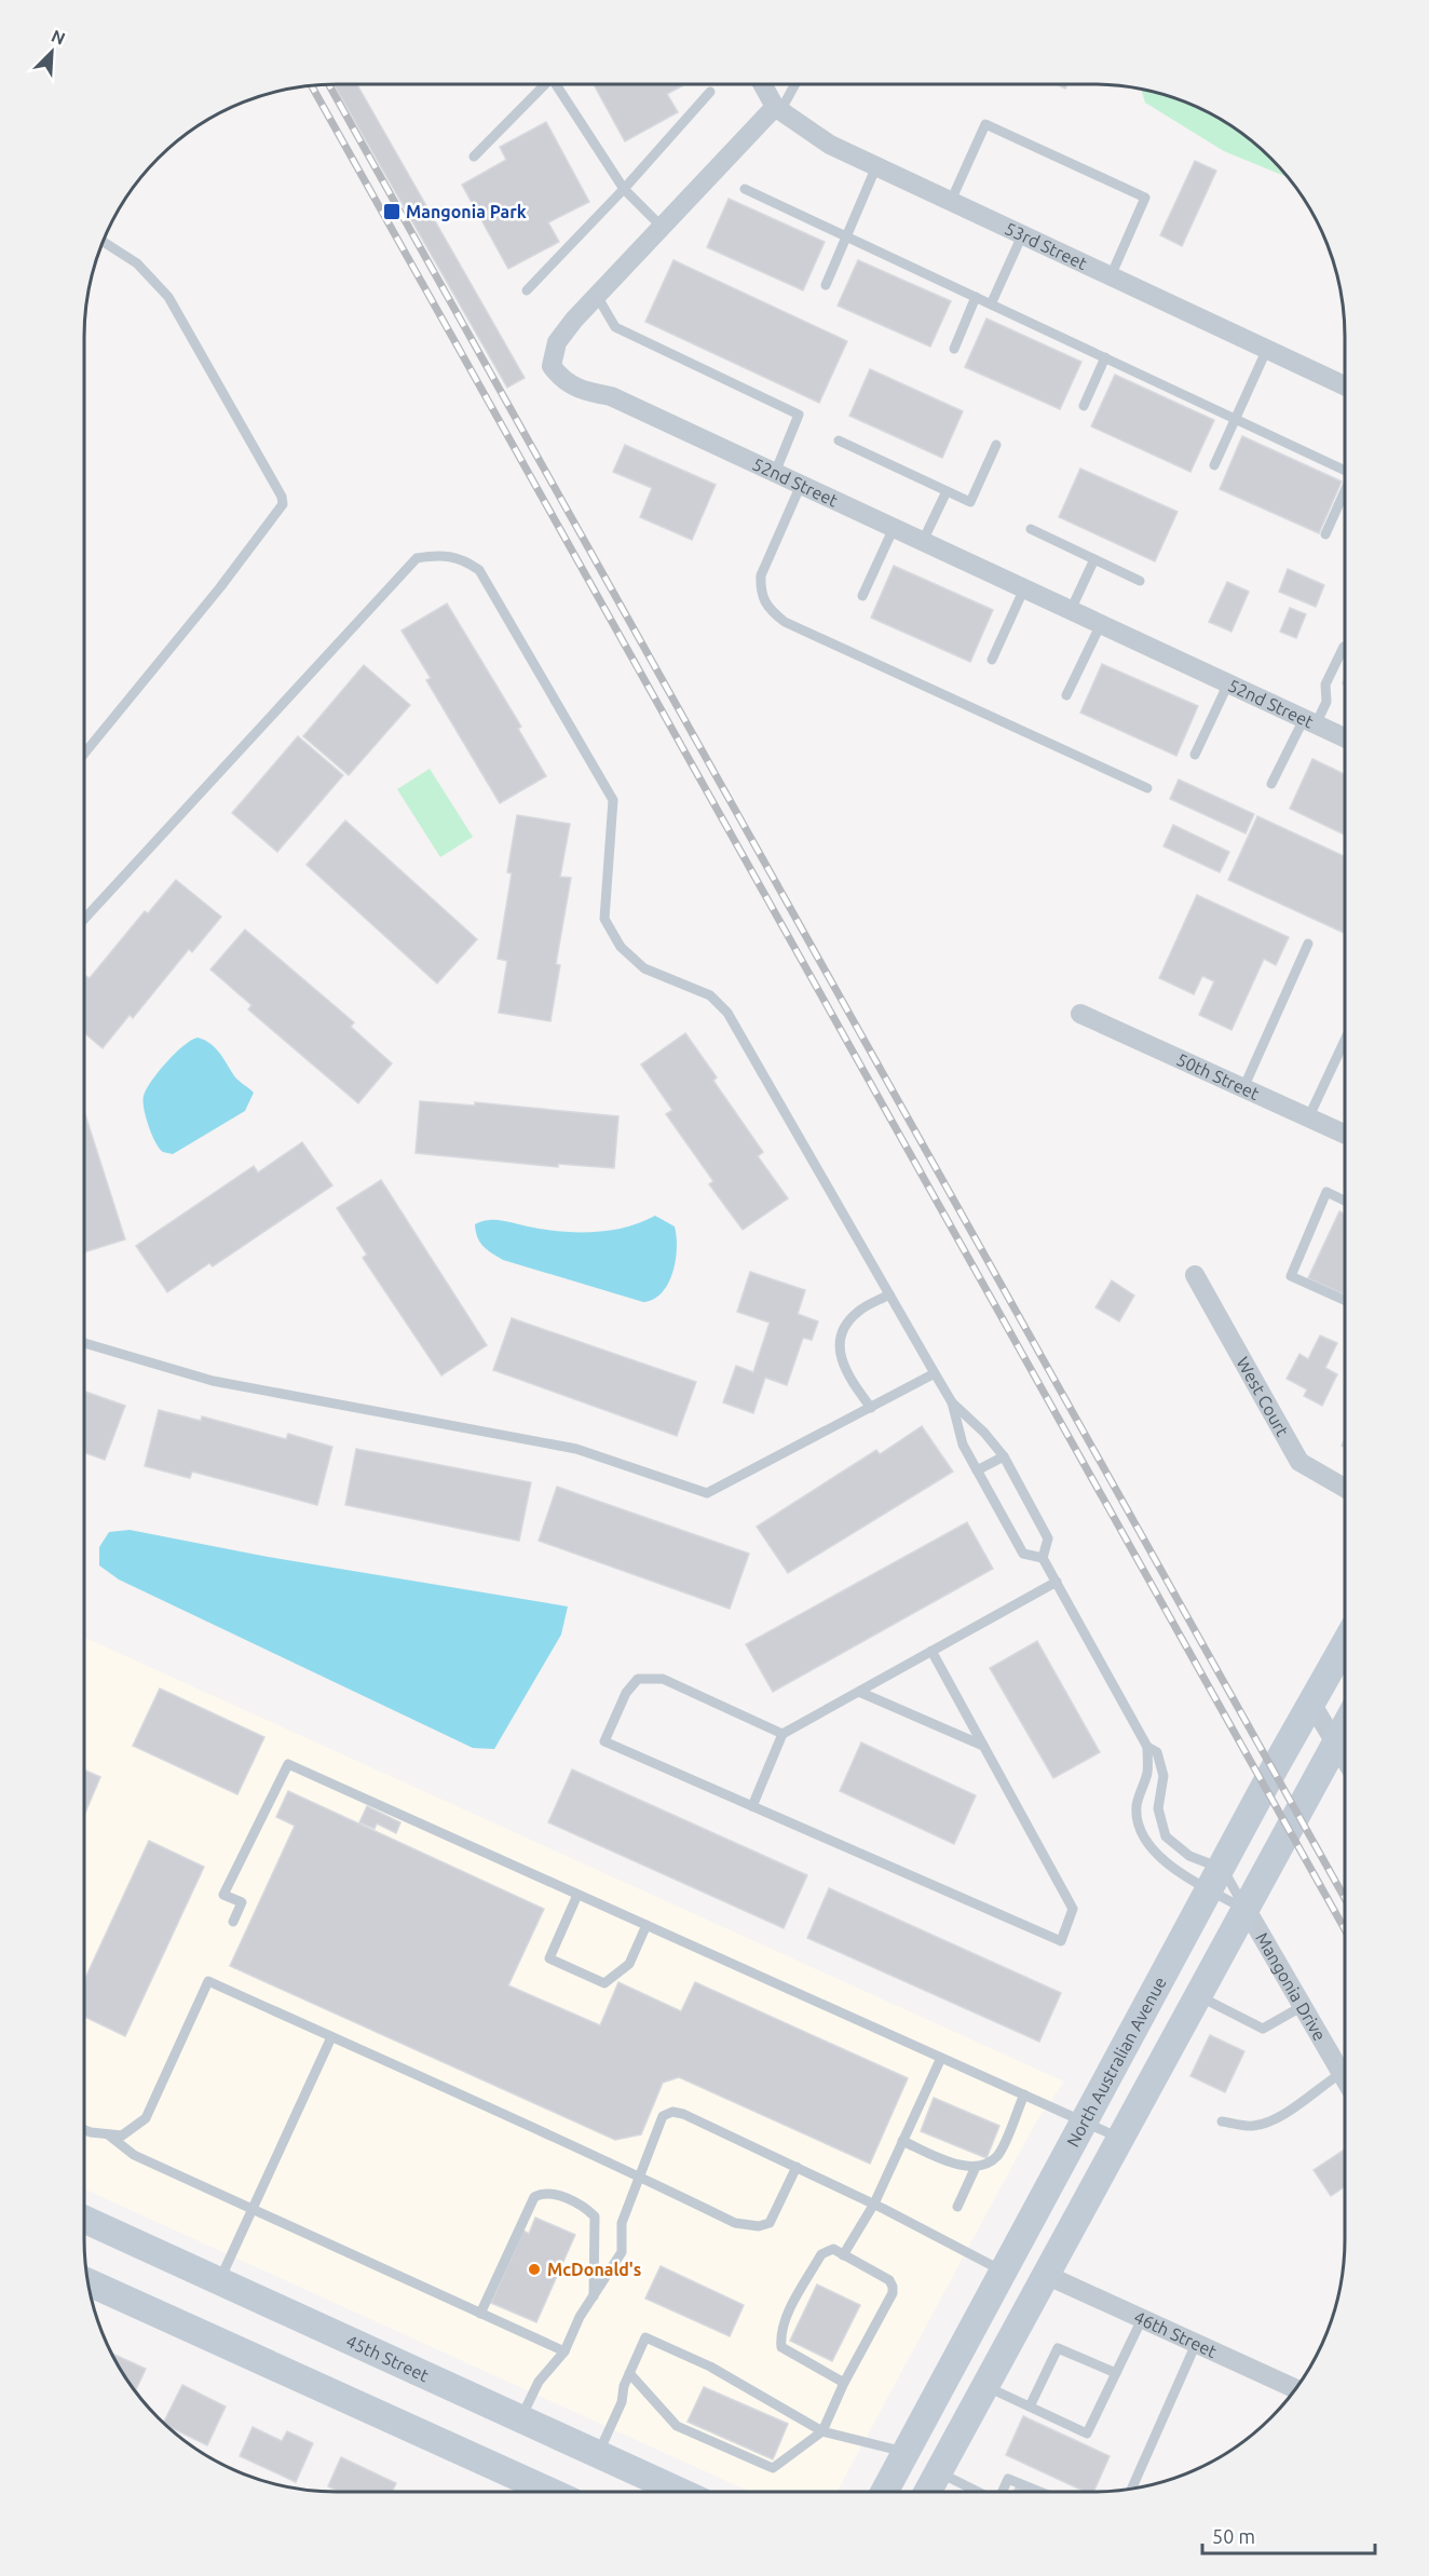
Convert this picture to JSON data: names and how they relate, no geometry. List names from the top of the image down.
{
  "streets": {
    "main road": ["North Australian Avenue", "45th Street"],
    "street": [
      "53rd Street",
      "52nd Street",
      "50th Street",
      "West Court",
      "Mangonia Drive",
      "46th Street"
    ]
  },
  "crossings": [
    ["53rd Street", "52nd Street"]
  ],
  "places": {
    "transit": ["Mangonia Park"],
    "other": ["McDonald's"]
  },
  "scale_bar": "50 m",
  "north": "top right"
}
